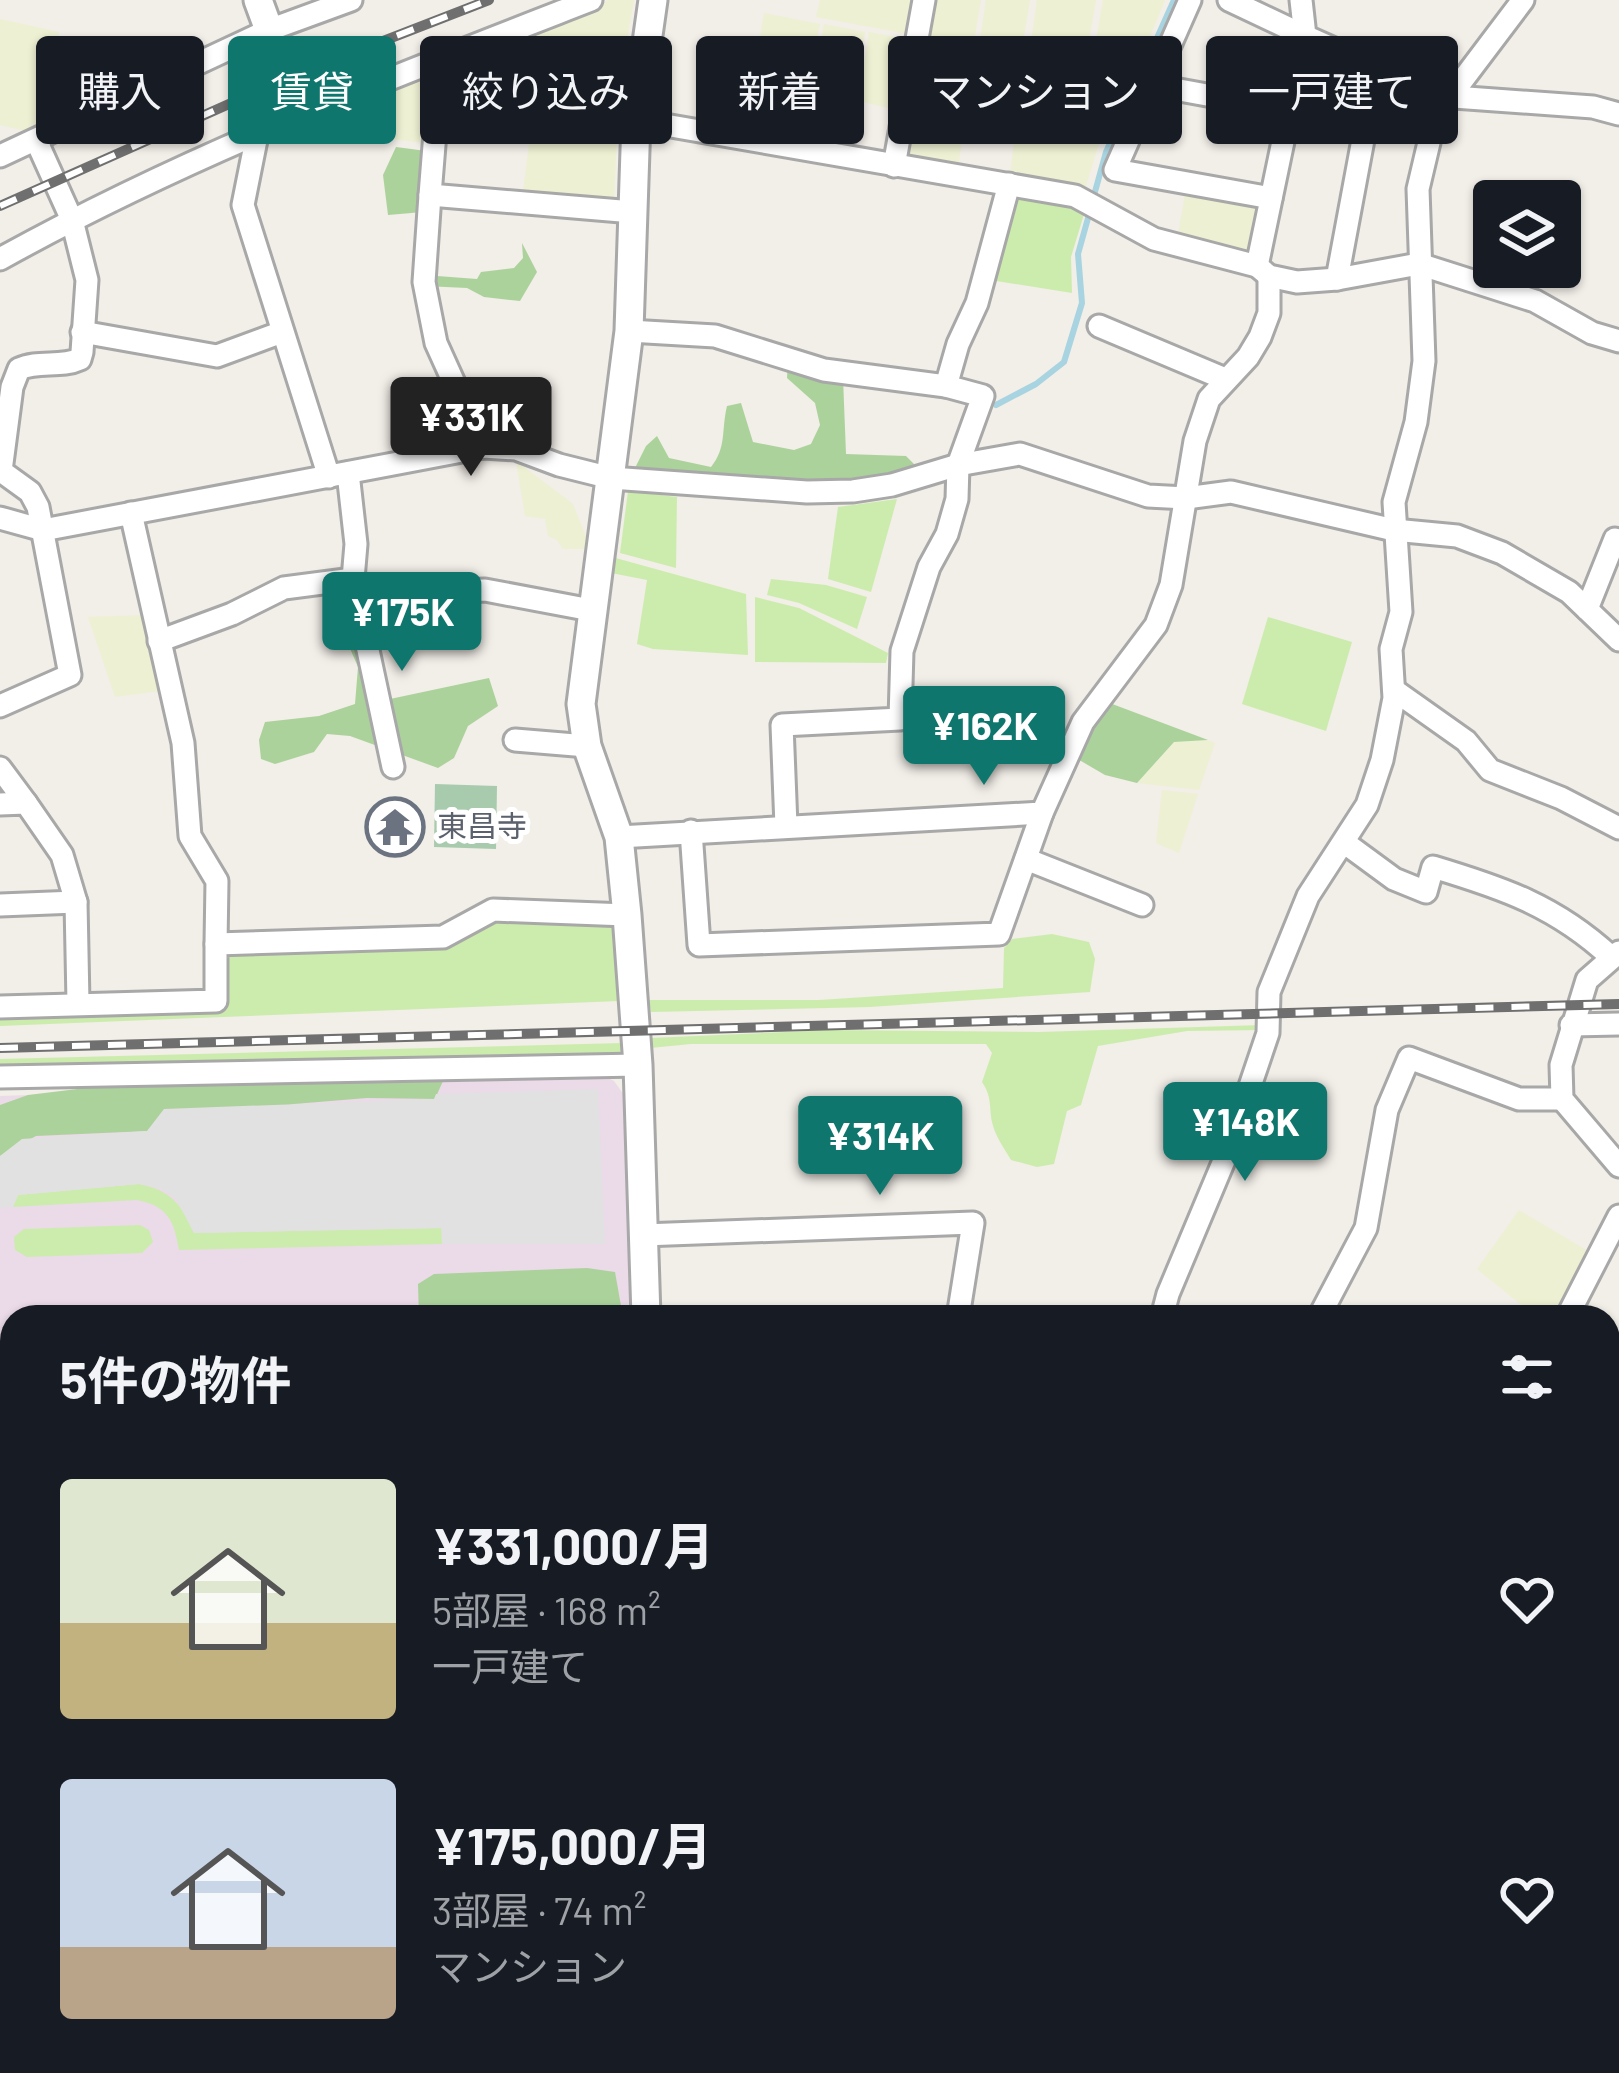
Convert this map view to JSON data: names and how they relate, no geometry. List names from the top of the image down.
{
  "places": {
    "temple": ["東昌寺"]
  },
  "page": {
    "chip": [
      "購入",
      "賃貸",
      "絞り込み",
      "新着",
      "マンション",
      "一戸建て"
    ],
    "price": [
      "¥331K",
      "¥175K",
      "¥162K",
      "¥148K",
      "¥314K"
    ],
    "heading": "5件の物件",
    "list": [
      {
        "name": "¥331,000/月",
        "note": "5部屋 · 168 m² · 一戸建て"
      },
      {
        "name": "¥175,000/月",
        "note": "3部屋 · 74 m² · マンション"
      }
    ]
  }
}
